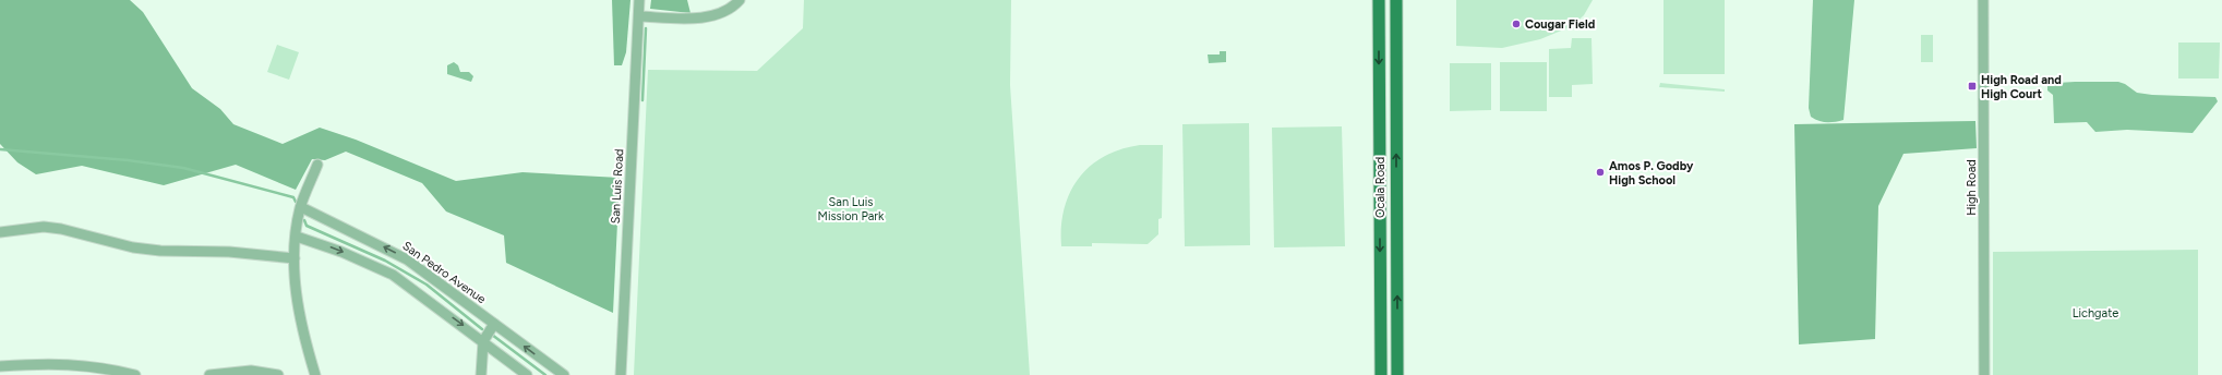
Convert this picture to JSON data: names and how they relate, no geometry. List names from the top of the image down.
{
  "streets": {
    "main road": ["Ocala Road"],
    "street": ["San Luis Road", "High Road", "San Pedro Avenue"]
  },
  "parks": ["San Luis Mission Park", "Lichgate"],
  "places": {
    "other": ["Cougar Field", "Amos P. Godby High School"],
    "transit": ["High Road and High Court"]
  }
}
